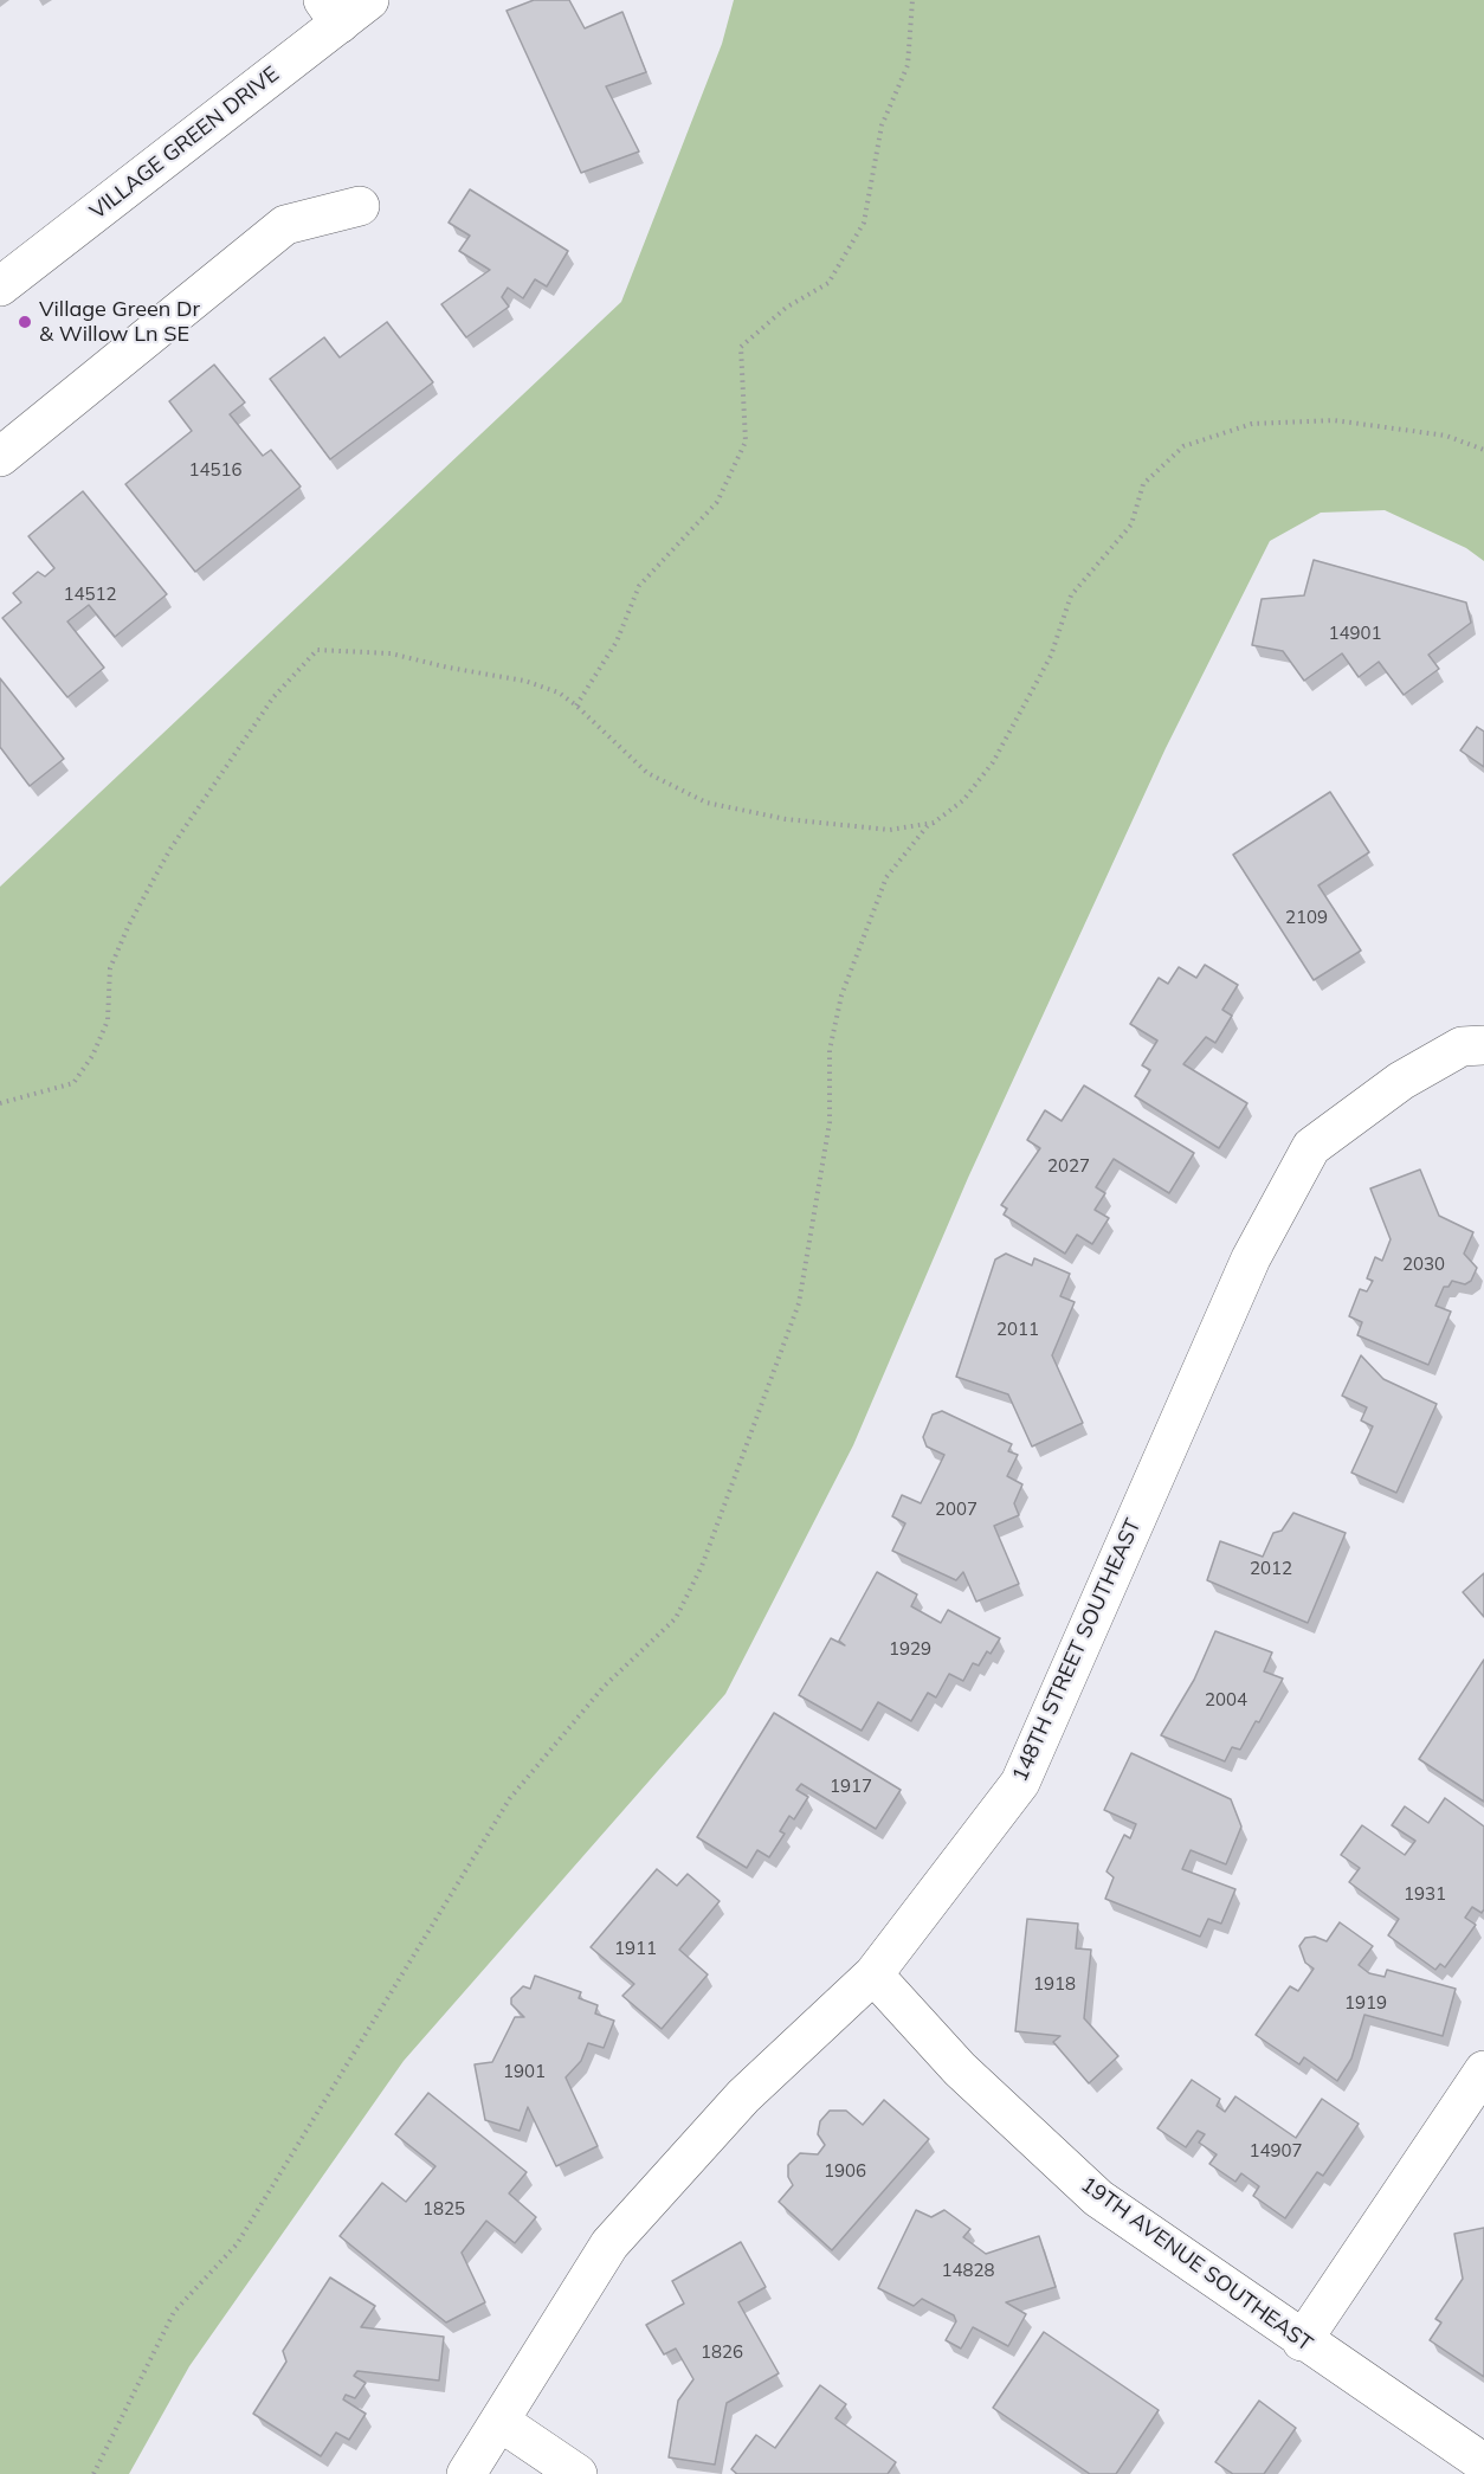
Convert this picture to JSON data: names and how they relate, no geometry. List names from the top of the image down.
{
  "streets": {
    "street": ["VILLAGE GREEN DRIVE", "148TH STREET SOUTHEAST", "19TH AVENUE SOUTHEAST"]
  },
  "crossings": [
    ["148TH STREET SOUTHEAST", "19TH AVENUE SOUTHEAST"]
  ],
  "places": ["Village Green Dr & Willow Ln SE"],
  "house_numbers": [
    "14516",
    "14512",
    "14901",
    "2109",
    "2027",
    "2030",
    "2011",
    "2007",
    "2012",
    "1929",
    "2004",
    "1917",
    "1931",
    "1911",
    "1918",
    "1919",
    "1901",
    "14907",
    "1906",
    "1825",
    "14828",
    "1826"
  ]
}
